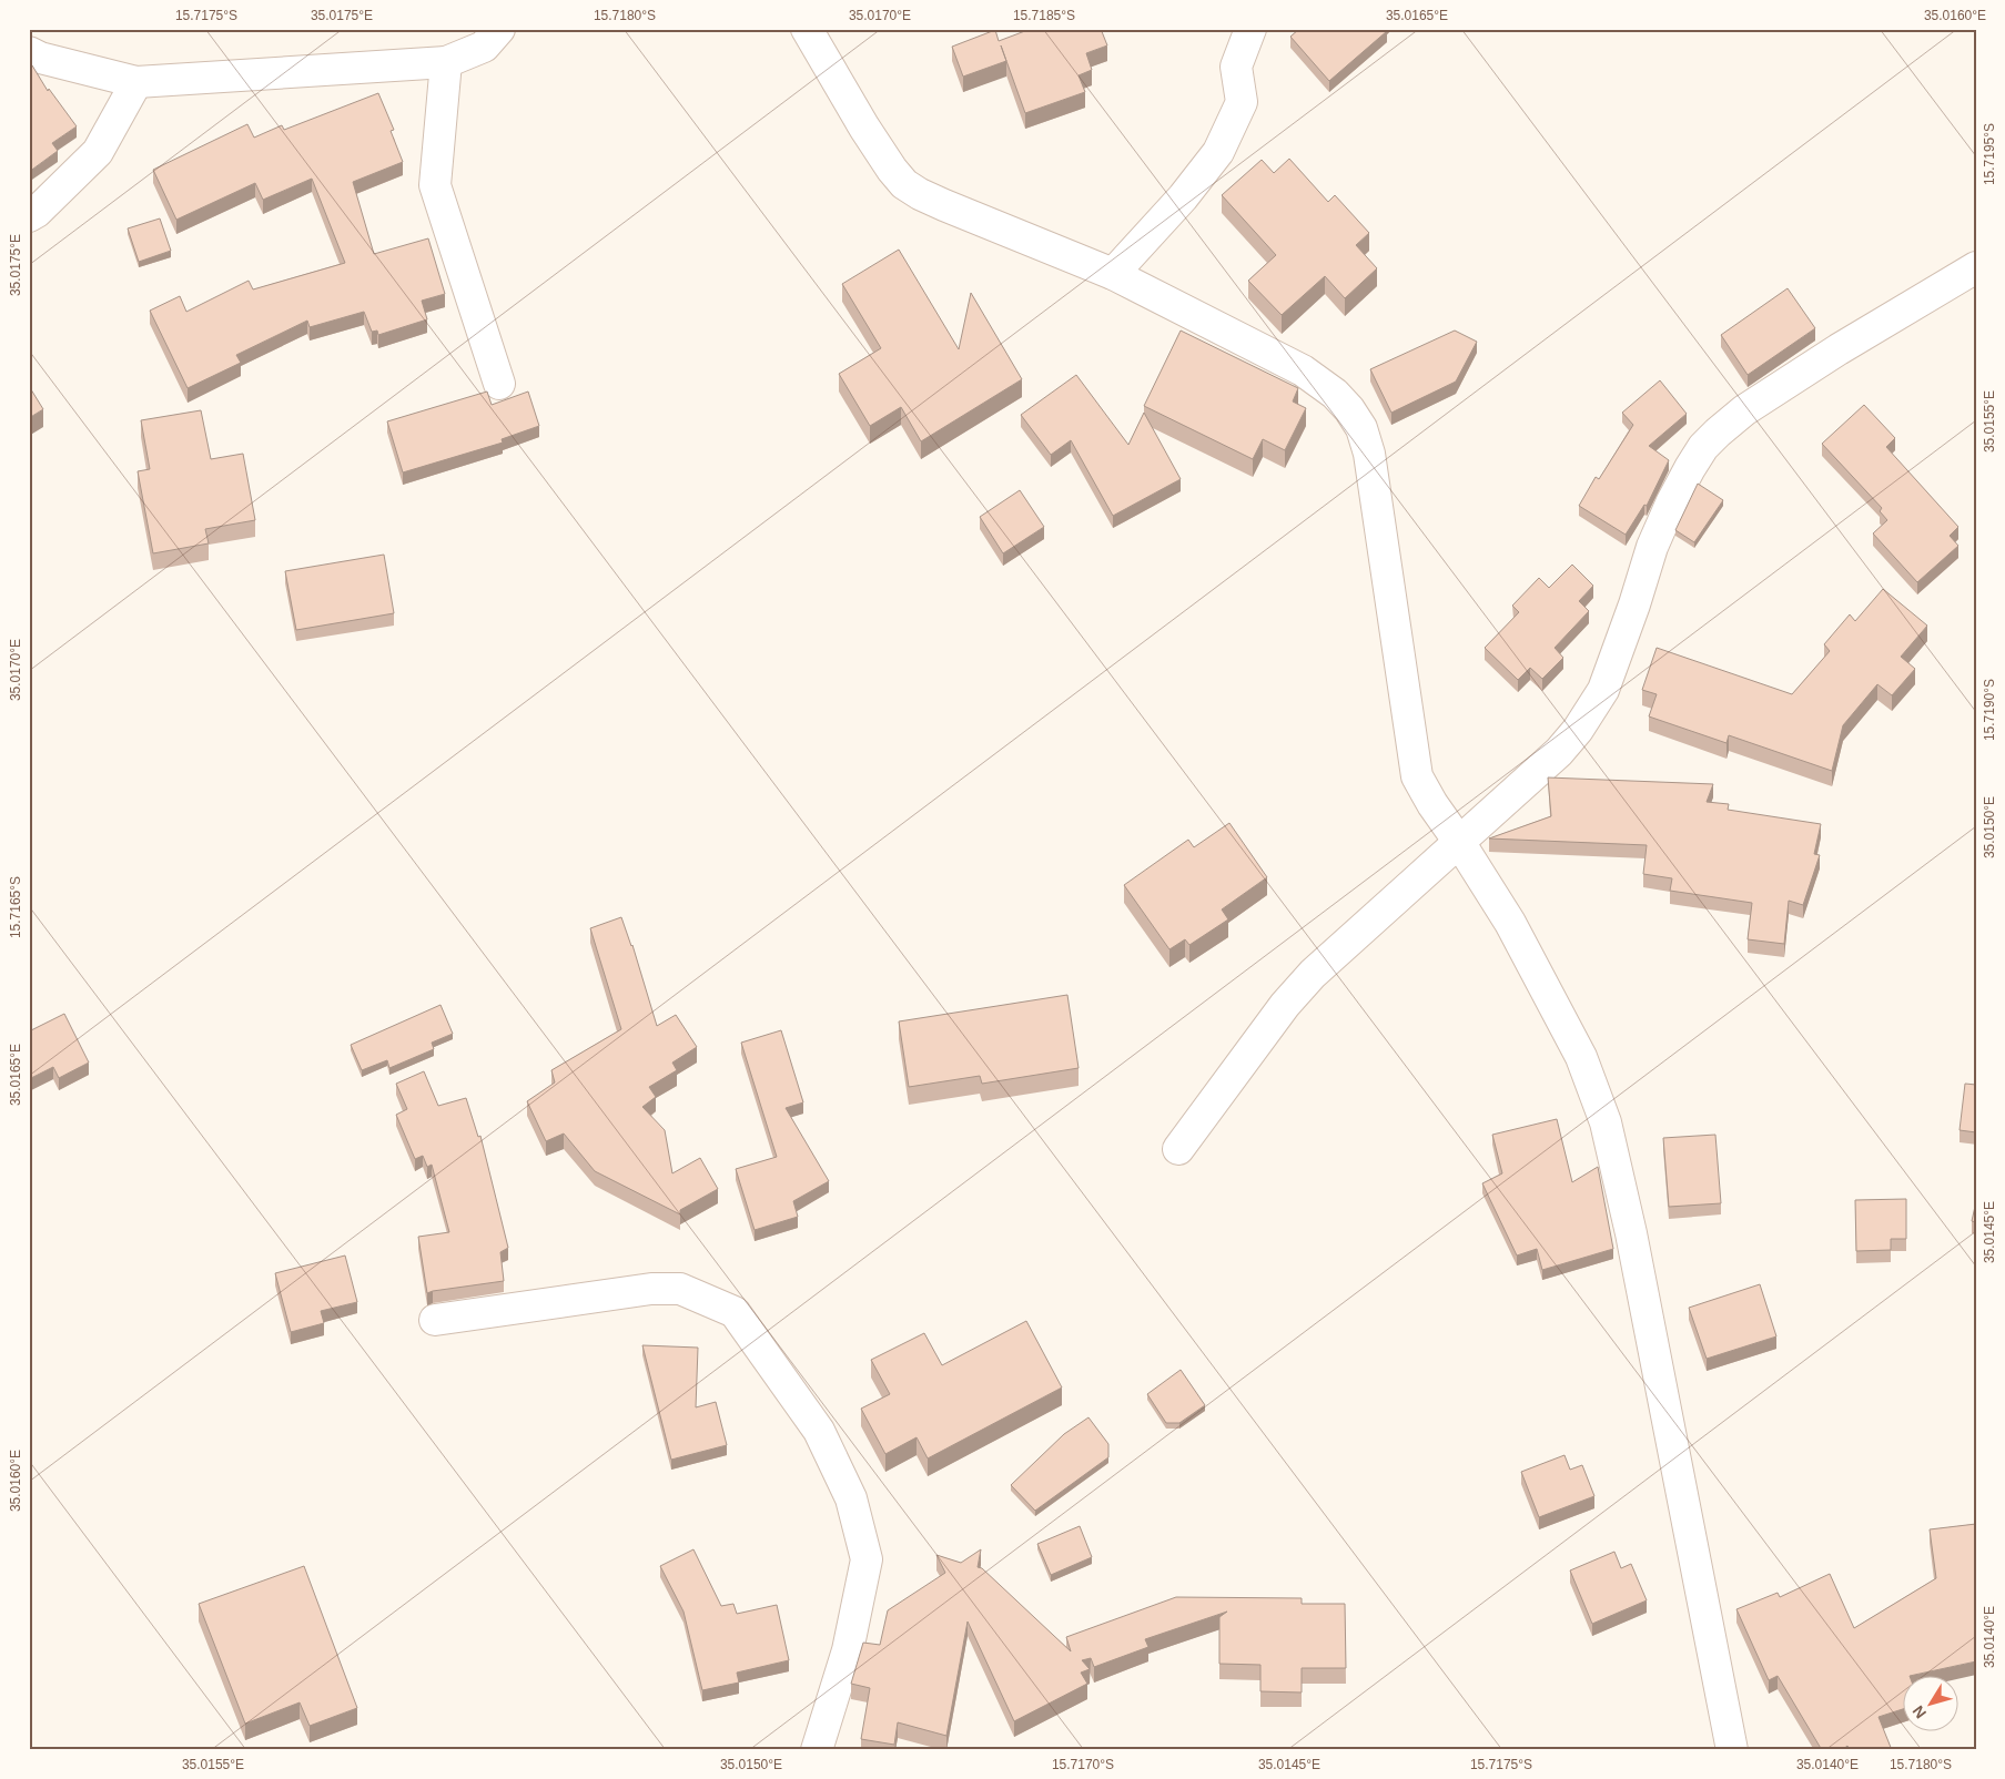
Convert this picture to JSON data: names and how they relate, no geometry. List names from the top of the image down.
{
  "north": "bottom left",
  "coordinates": [
    "15.7175°S",
    "35.0175°E",
    "15.7180°S",
    "35.0170°E",
    "15.7185°S",
    "35.0165°E",
    "35.0160°E",
    "15.7195°S",
    "35.0155°E",
    "15.7190°S",
    "35.0150°E",
    "15.7165°S",
    "35.0145°E",
    "35.0140°E",
    "15.7170°S"
  ]
}
